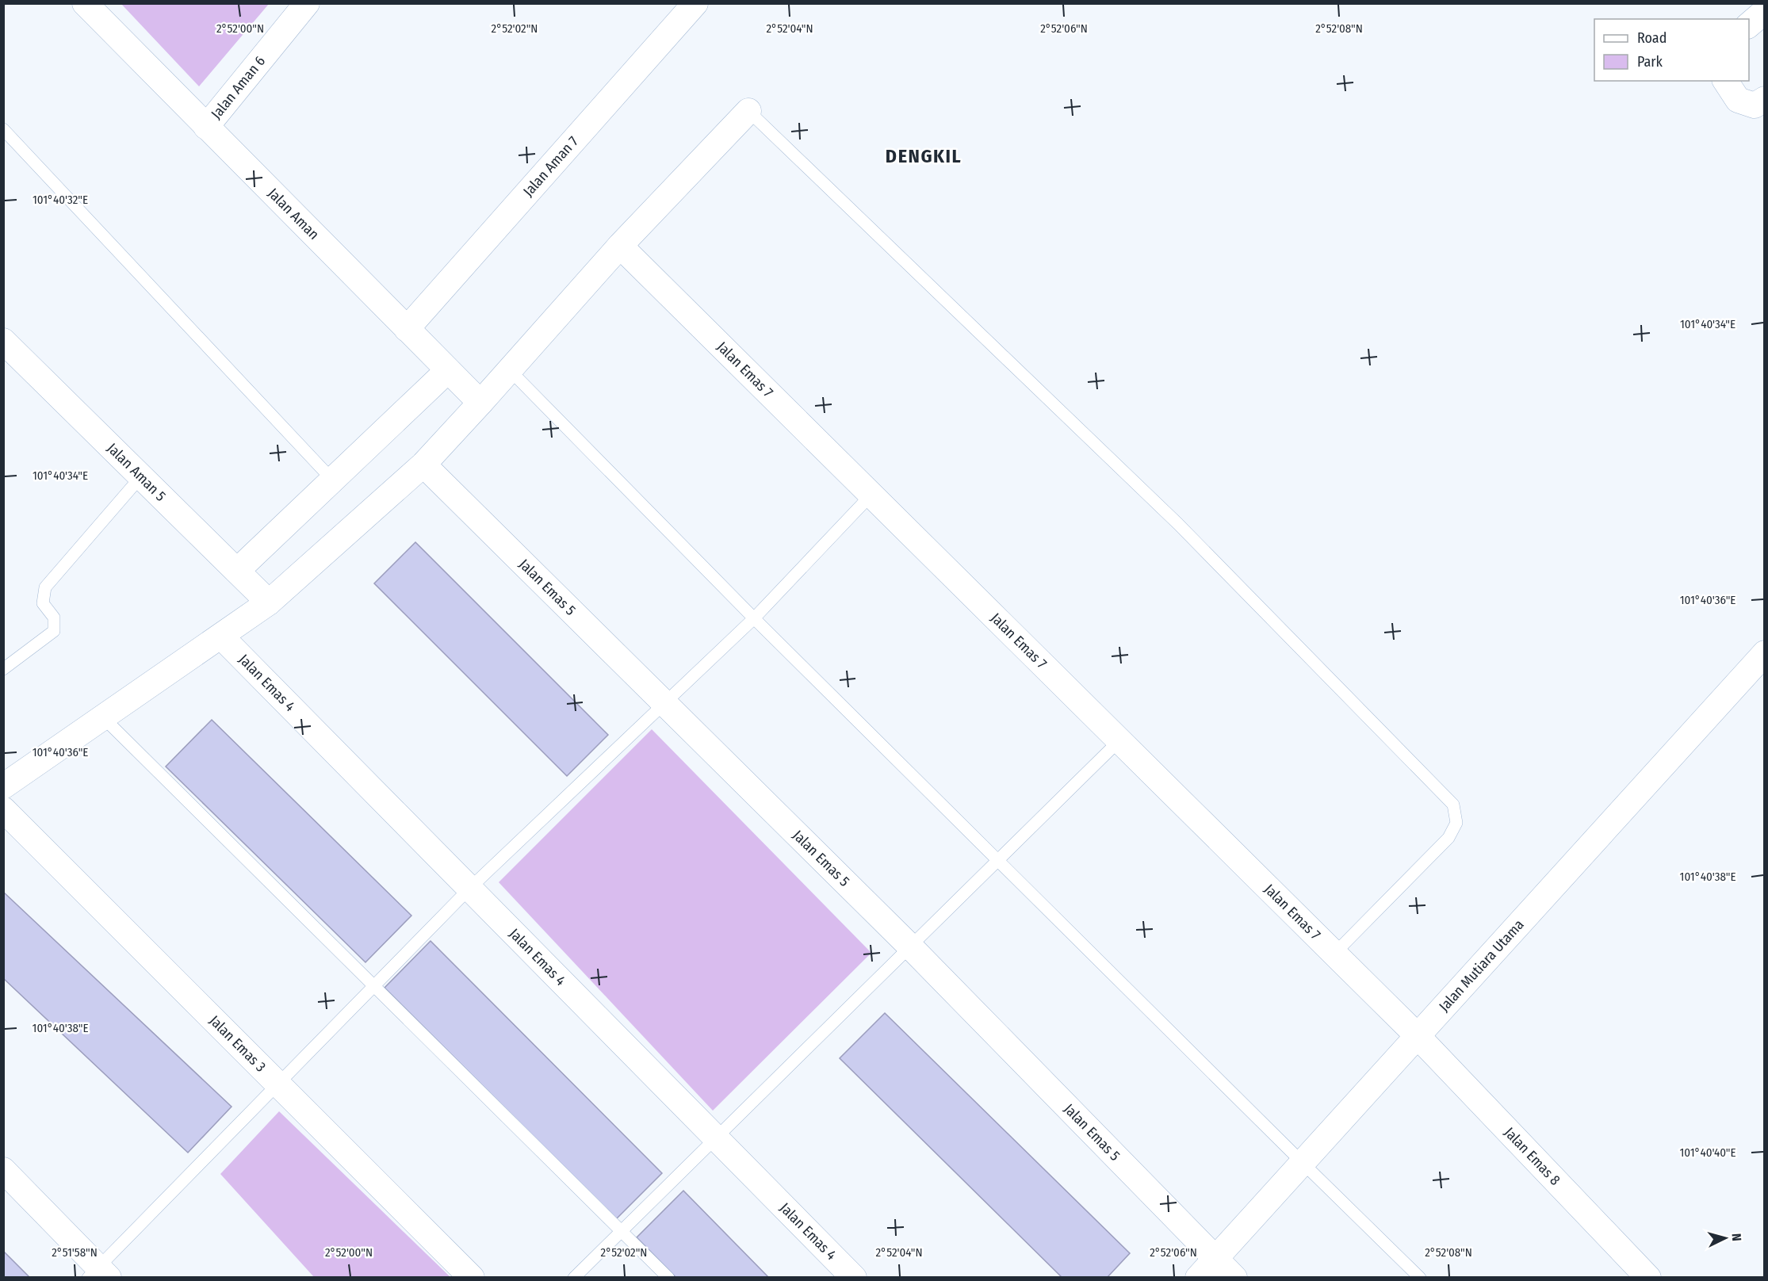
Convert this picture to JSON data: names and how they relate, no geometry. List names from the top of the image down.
{
  "streets": {
    "street": [
      "Jalan Aman 6",
      "Jalan Aman 7",
      "Jalan Aman",
      "Jalan Emas 7",
      "Jalan Aman 5",
      "Jalan Emas 5",
      "Jalan Emas 4",
      "Jalan Mutiara Utama",
      "Jalan Emas 3",
      "Jalan Emas 8"
    ]
  },
  "crossings": [
    ["Jalan Aman 6", "Jalan Aman"],
    ["Jalan Aman 7", "Jalan Aman"],
    ["Jalan Emas 7", "Jalan Mutiara Utama"],
    ["Jalan Emas 7", "Jalan Emas 8"],
    ["Jalan Emas 5", "Jalan Mutiara Utama"],
    ["Jalan Mutiara Utama", "Jalan Emas 8"]
  ],
  "districts": ["DENGKIL"],
  "legend": ["Road", "Park"],
  "north": "right",
  "coordinates": [
    "2°52'00\"N",
    "2°52'02\"N",
    "2°52'04\"N",
    "2°52'06\"N",
    "2°52'08\"N",
    "101°40'32\"E",
    "101°40'34\"E",
    "101°40'36\"E",
    "101°40'38\"E",
    "101°40'40\"E",
    "2°51'58\"N"
  ]
}
